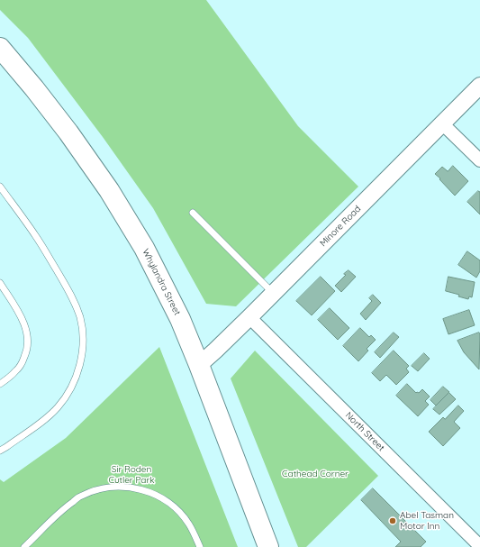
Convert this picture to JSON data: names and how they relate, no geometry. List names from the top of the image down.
{
  "streets": {
    "highway": ["Whylandra Street"],
    "street": ["Minore Road", "North Street"]
  },
  "crossings": [
    ["Minore Road", "Whylandra Street"],
    ["Minore Road", "North Street"]
  ],
  "parks": ["Sir Roden Cutler Park", "Cathead Corner"],
  "places": ["Abel Tasman Motor Inn"]
}
